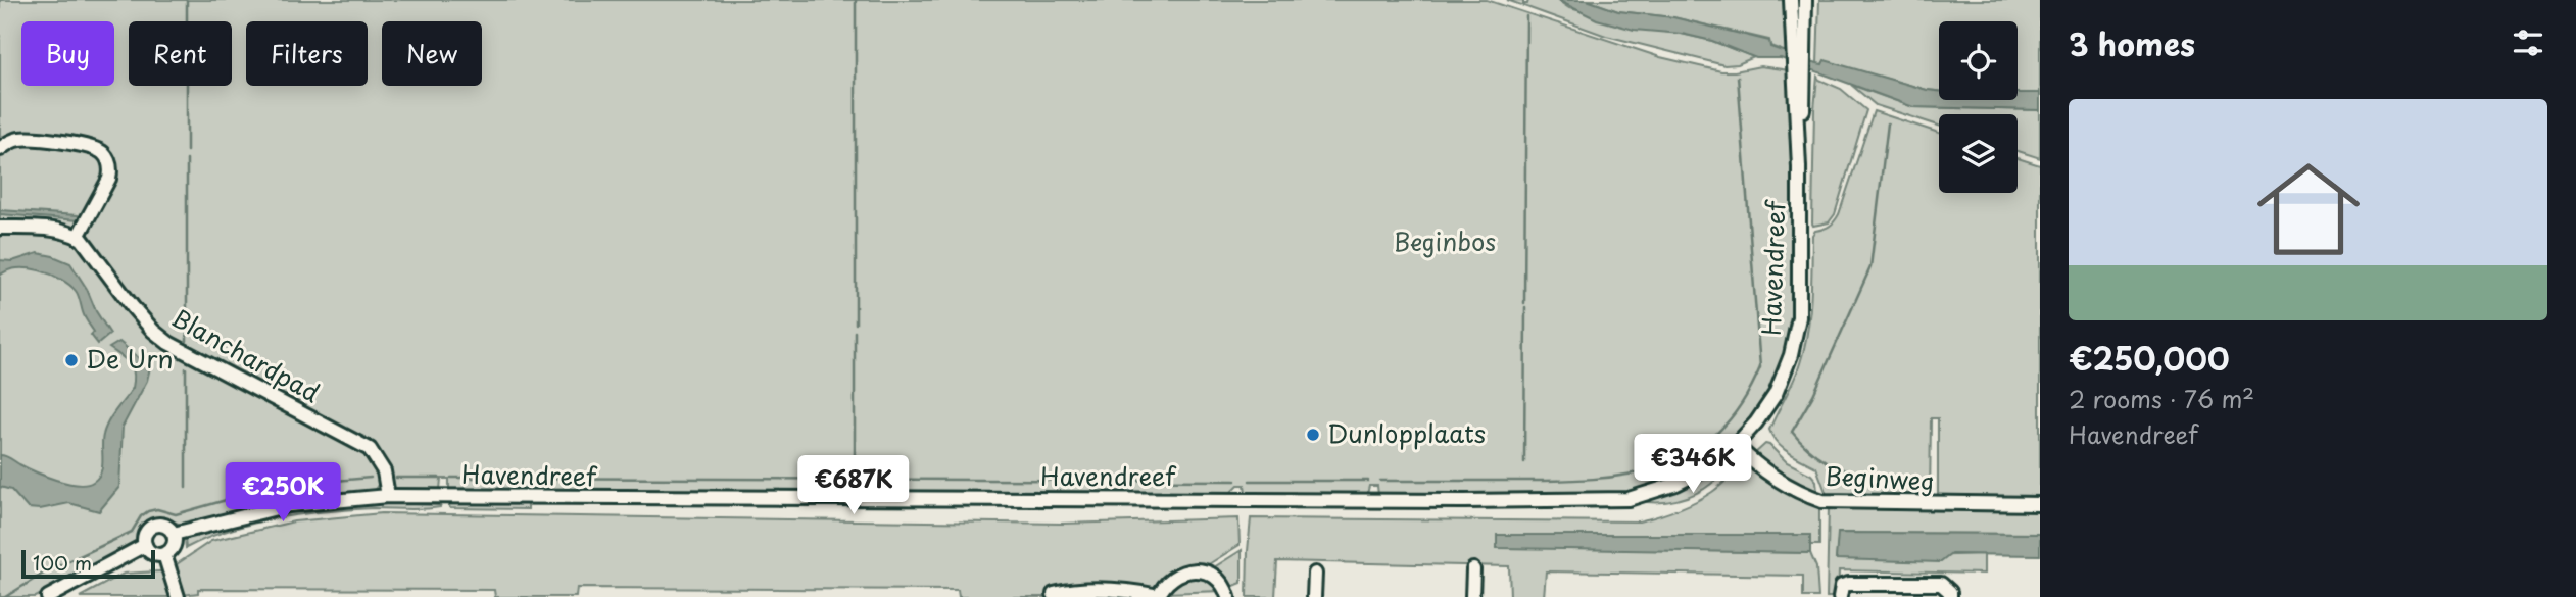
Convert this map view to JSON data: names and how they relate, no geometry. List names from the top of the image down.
{
  "streets": {
    "street": ["Havendreef", "Blanchardpad", "Beginweg"]
  },
  "crossings": [
    ["Havendreef", "Blanchardpad"],
    ["Havendreef", "Beginweg"]
  ],
  "parks": ["Beginbos"],
  "places": ["De Urn", "Dunlopplaats"],
  "scale_bar": "100 m",
  "page": {
    "heading": "3 homes",
    "chip": [
      "Buy",
      "Rent",
      "Filters",
      "New"
    ],
    "list": [
      {
        "name": "€250,000",
        "note": "2 rooms · 76 m² · Havendreef"
      }
    ],
    "price": ["€346K", "€687K", "€250K"],
    "scale": "100 m"
  }
}
